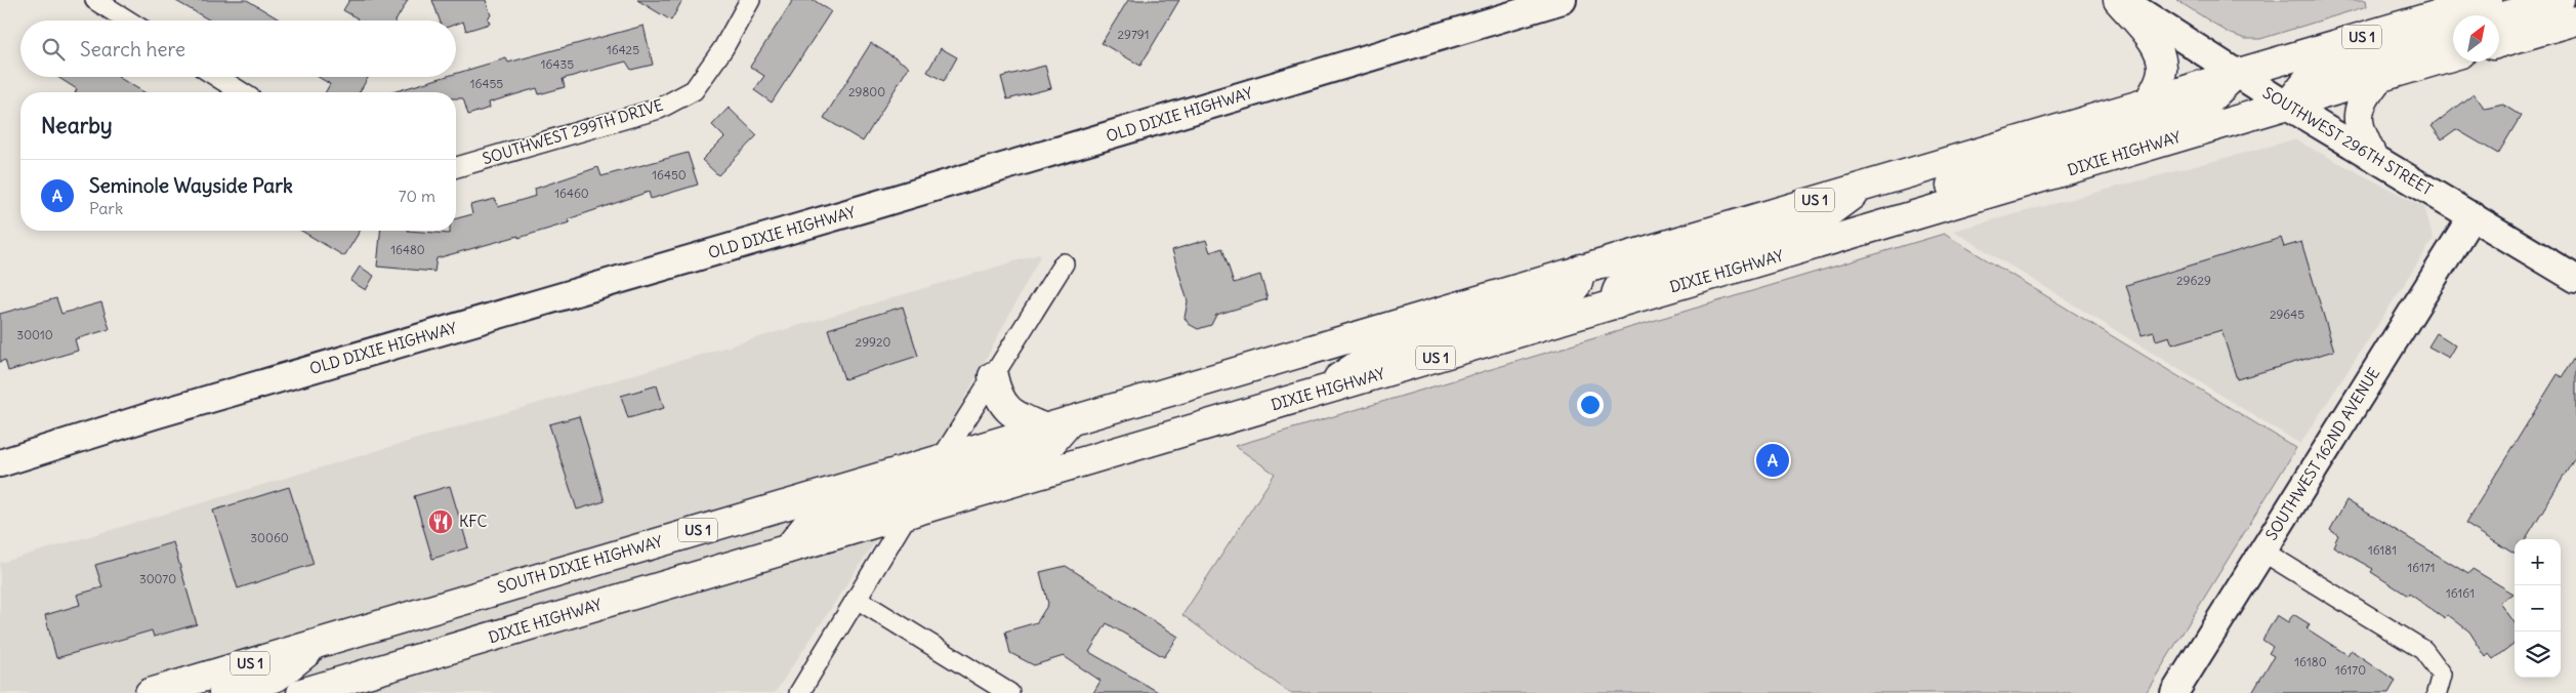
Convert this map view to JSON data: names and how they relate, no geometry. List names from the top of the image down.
{
  "streets": {
    "highway": ["US 1", "DIXIE HIGHWAY", "SOUTH DIXIE HIGHWAY"],
    "street": [
      "OLD DIXIE HIGHWAY",
      "SOUTHWEST 299TH DRIVE",
      "SOUTHWEST 296TH STREET",
      "SOUTHWEST 162ND AVENUE"
    ]
  },
  "crossings": [
    ["US 1", "SOUTHWEST 296TH STREET"],
    ["US 1", "DIXIE HIGHWAY"],
    ["US 1", "SOUTH DIXIE HIGHWAY"],
    ["SOUTHWEST 296TH STREET", "DIXIE HIGHWAY"],
    ["SOUTHWEST 296TH STREET", "SOUTHWEST 162ND AVENUE"]
  ],
  "places": {
    "restaurant": ["KFC"]
  },
  "house_numbers": [
    "29791",
    "16425",
    "16435",
    "16455",
    "29800",
    "16450",
    "16460",
    "16480",
    "29629",
    "29645",
    "30010",
    "29920",
    "30060",
    "16181",
    "16171",
    "30070",
    "16161",
    "16180",
    "16170"
  ],
  "north": "top right",
  "page": {
    "search": "Search here",
    "heading": "Nearby",
    "list": [
      {
        "mark": "A",
        "name": "Seminole Wayside Park",
        "note": "Park",
        "value": "70 m"
      }
    ],
    "pins": "A",
    "map_buttons": ["+", "−"]
  }
}
